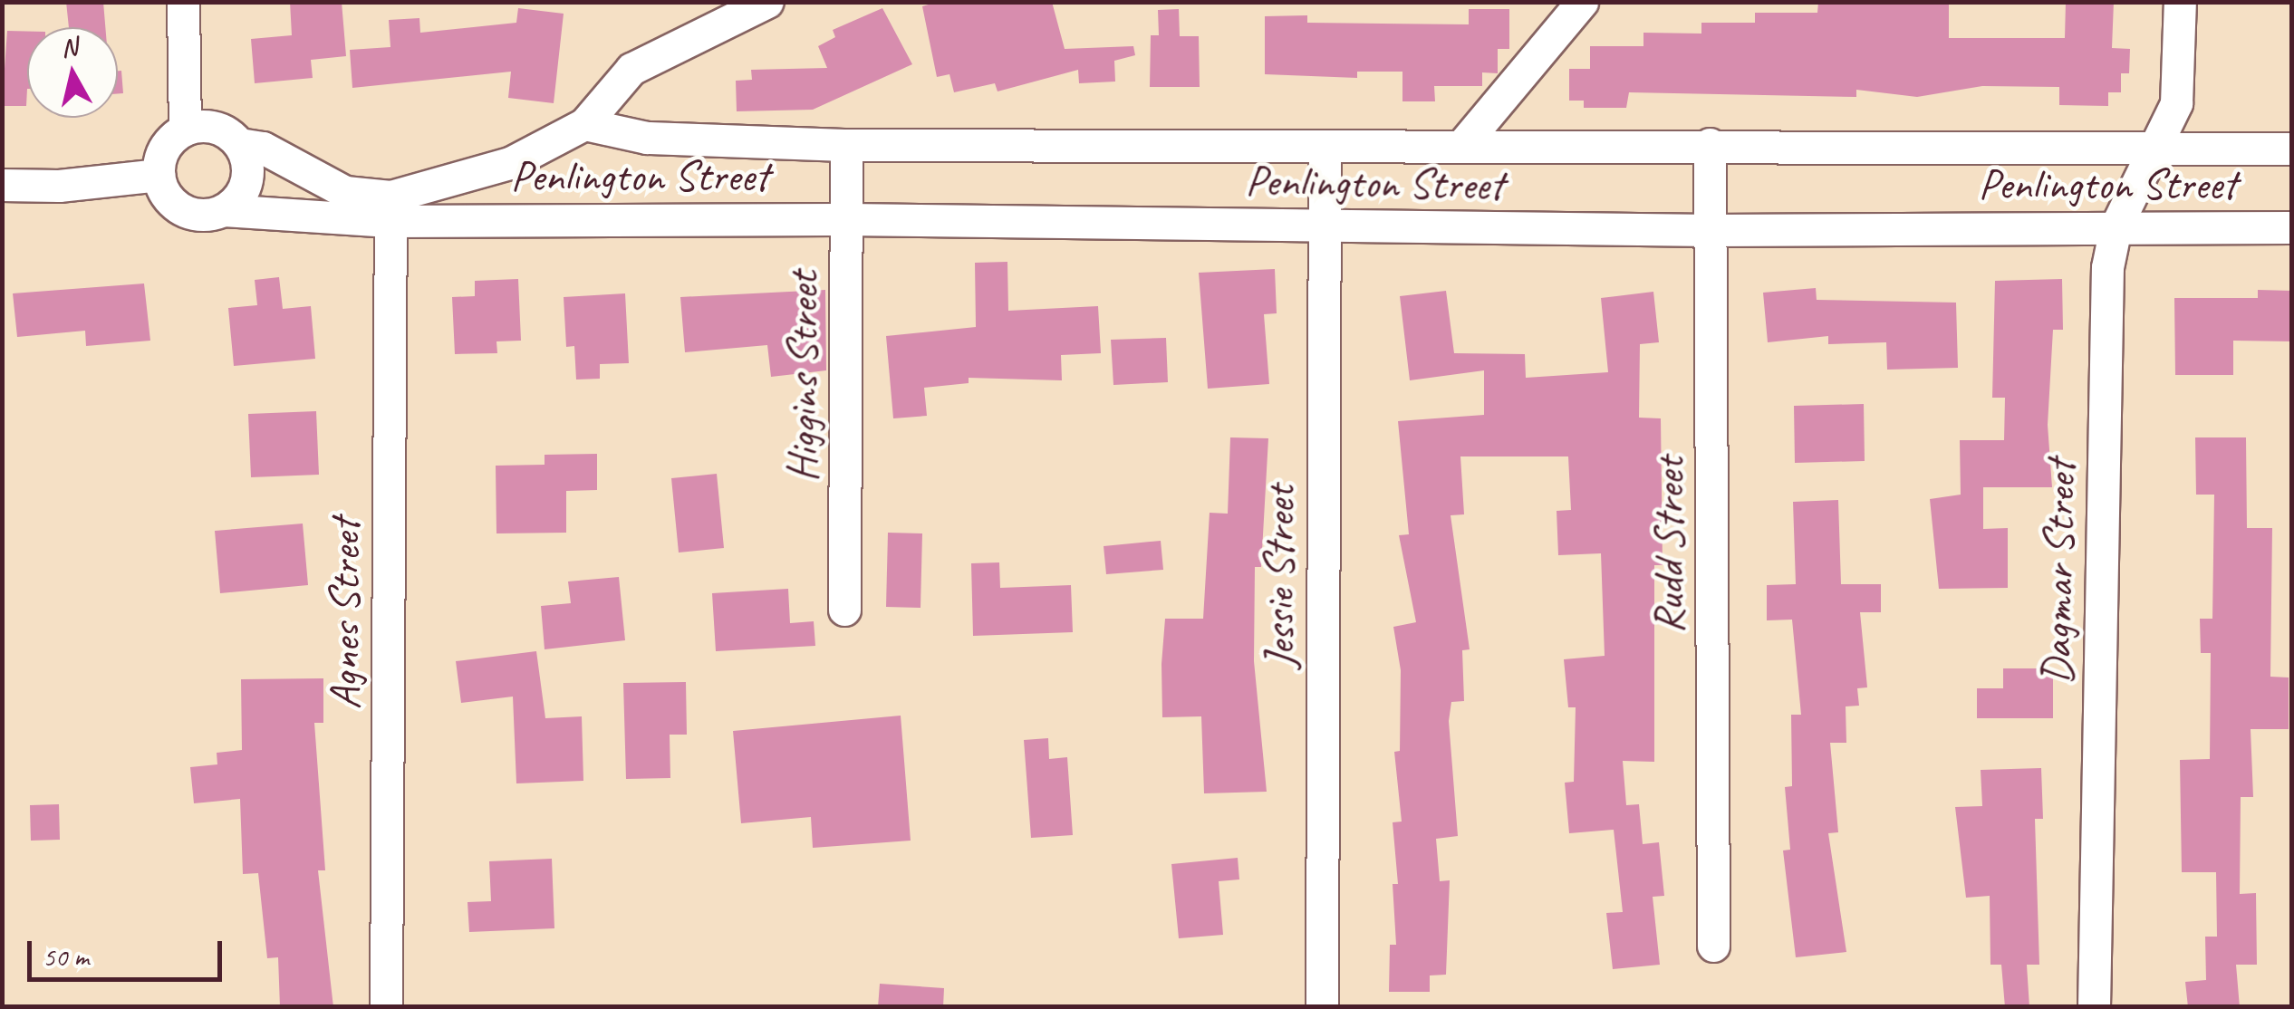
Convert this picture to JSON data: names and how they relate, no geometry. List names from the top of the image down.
{
  "streets": {
    "street": [
      "Penlington Street",
      "Higgins Street",
      "Rudd Street",
      "Dagmar Street",
      "Jessie Street",
      "Agnes Street"
    ]
  },
  "crossings": [
    ["Penlington Street", "Higgins Street"],
    ["Penlington Street", "Rudd Street"],
    ["Penlington Street", "Dagmar Street"],
    ["Penlington Street", "Jessie Street"],
    ["Penlington Street", "Agnes Street"]
  ],
  "scale_bar": "50 m",
  "north": "top"
}
